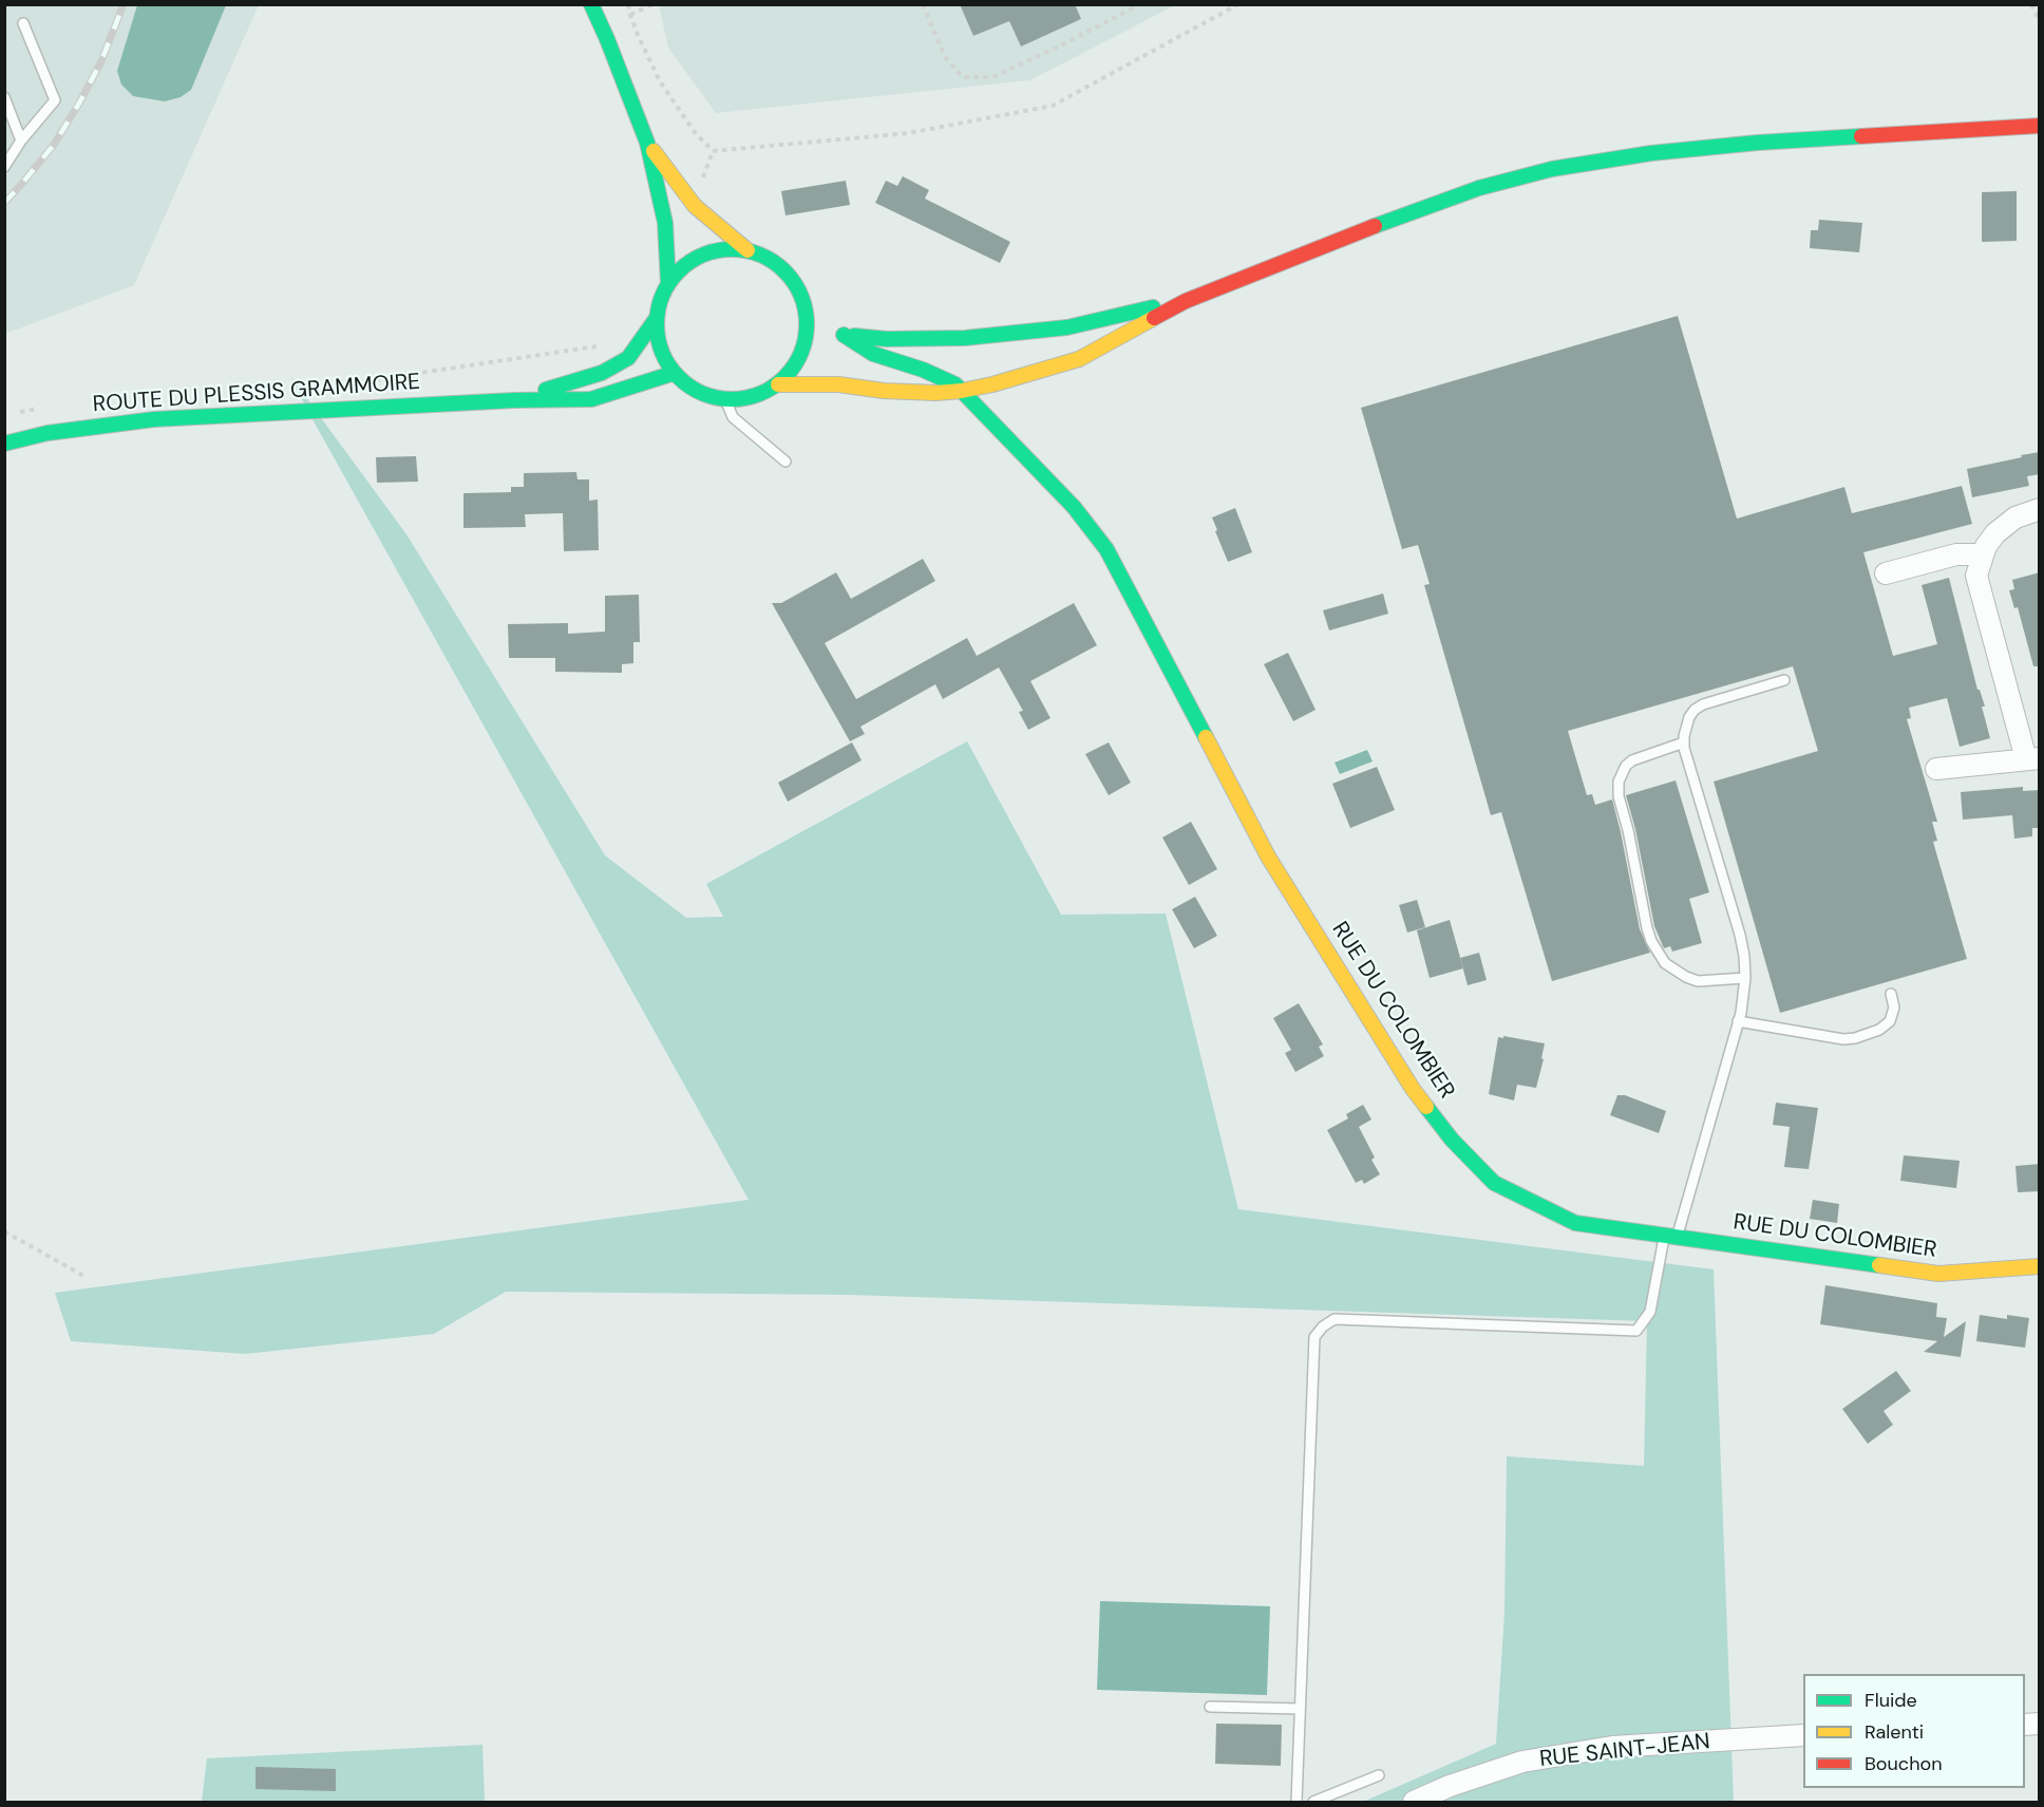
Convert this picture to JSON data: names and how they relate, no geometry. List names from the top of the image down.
{
  "streets": {
    "street": ["ROUTE DU PLESSIS GRAMMOIRE", "RUE DU COLOMBIER", "RUE SAINT-JEAN"]
  },
  "crossings": [
    ["ROUTE DU PLESSIS GRAMMOIRE", "RUE DU COLOMBIER"]
  ],
  "legend": ["Fluide", "Ralenti", "Bouchon"]
}
